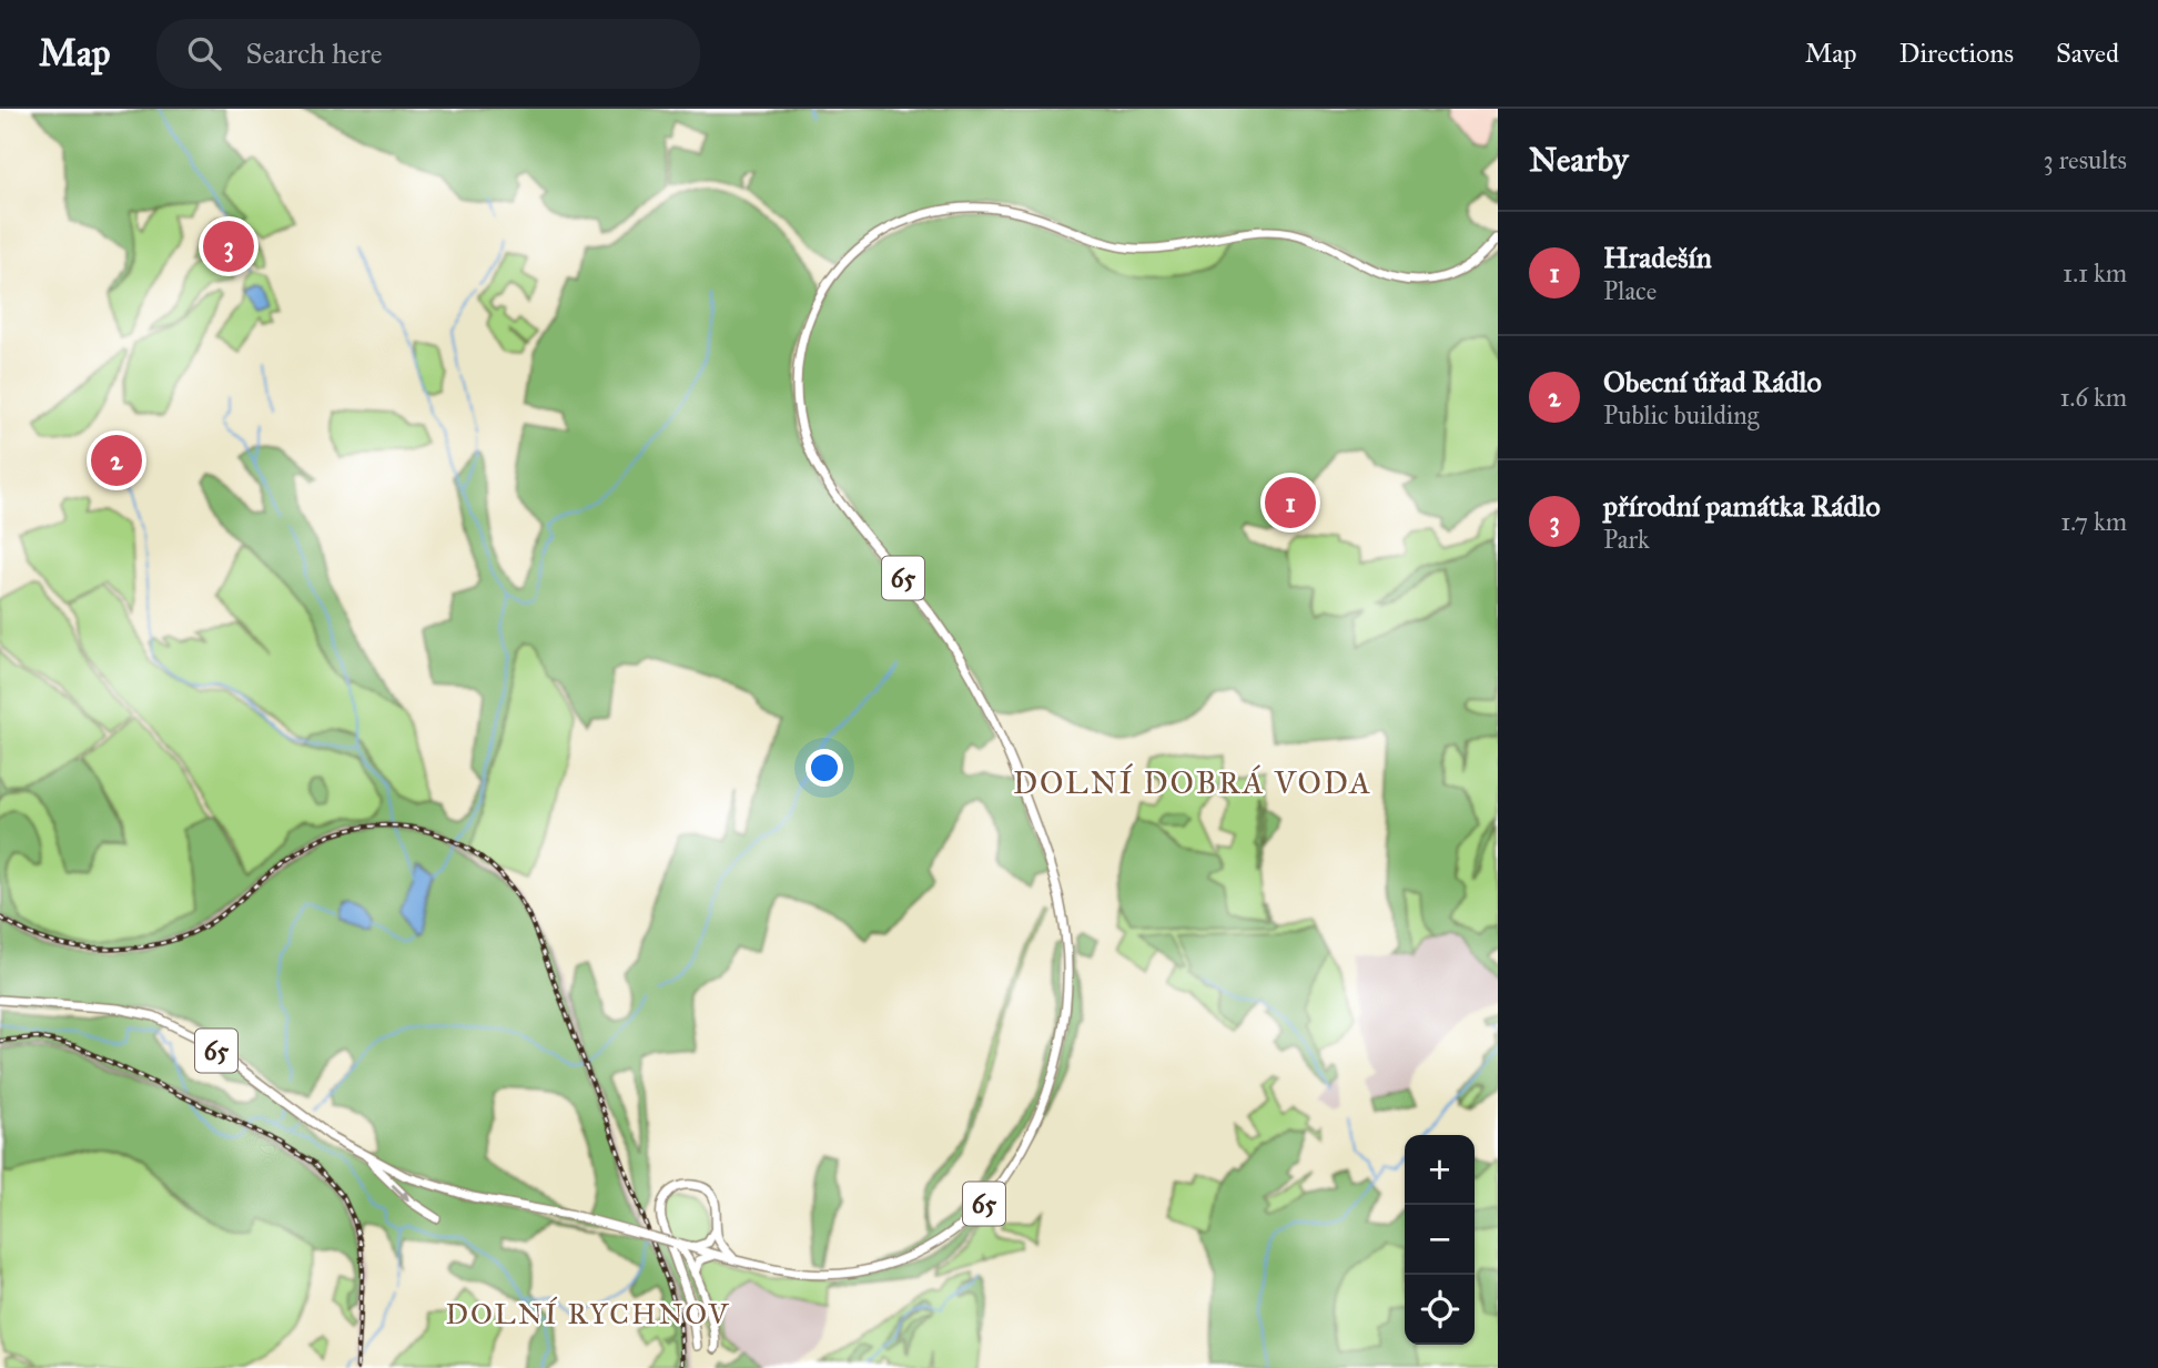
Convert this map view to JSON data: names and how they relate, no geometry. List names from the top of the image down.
{
  "streets": {
    "main road": ["65"]
  },
  "districts": ["DOLNÍ DOBRÁ VODA", "DOLNÍ RYCHNOV"],
  "page": {
    "header": "Map",
    "search": "Search here",
    "nav": ["Map", "Directions", "Saved"],
    "heading": ["Nearby", "3 results"],
    "list": [
      {
        "mark": "1",
        "name": "Hradešín",
        "note": "Place",
        "value": "1.1 km"
      },
      {
        "mark": "2",
        "name": "Obecní úřad Rádlo",
        "note": "Public building",
        "value": "1.6 km"
      },
      {
        "mark": "3",
        "name": "přírodní památka Rádlo",
        "note": "Park",
        "value": "1.7 km"
      }
    ],
    "pins": ["3", "2", "1"],
    "map_buttons": ["+", "−"]
  }
}
